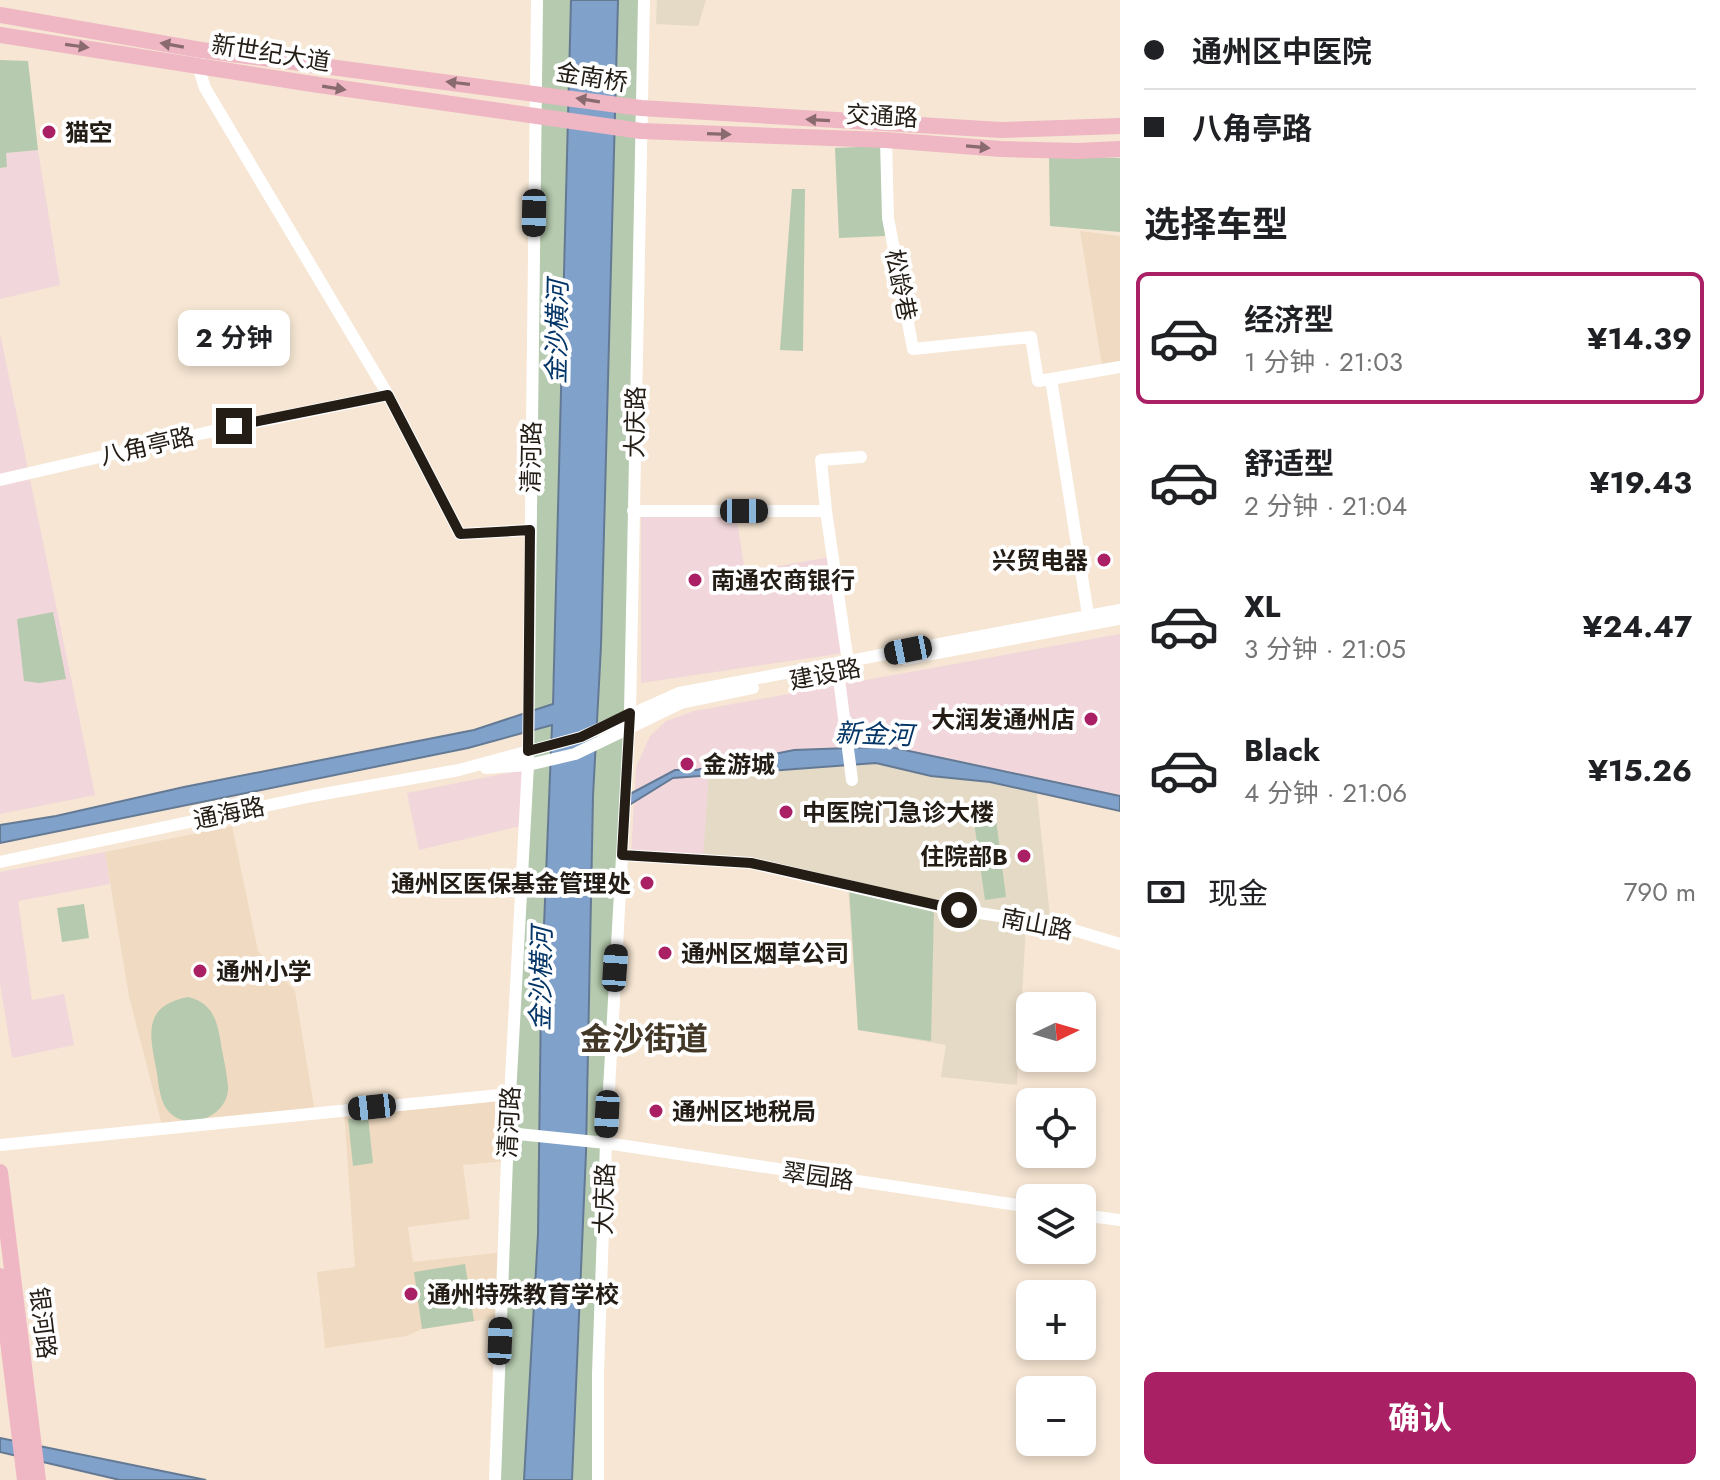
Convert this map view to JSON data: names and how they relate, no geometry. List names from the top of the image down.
{
  "streets": {
    "main road": [
      "新世纪大道",
      "金南桥",
      "交通路",
      "银河路"
    ],
    "street": [
      "松龄巷",
      "大庆路",
      "八角亭路",
      "清河路",
      "建设路",
      "通海路",
      "南山路",
      "翠园路"
    ]
  },
  "crossings": [
    ["新世纪大道", "金南桥"],
    ["新世纪大道", "清河路"],
    ["金南桥", "交通路"],
    ["金南桥", "大庆路"],
    ["金南桥", "清河路"],
    ["交通路", "松龄巷"],
    ["交通路", "大庆路"],
    ["松龄巷", "建设路"],
    ["大庆路", "建设路"],
    ["大庆路", "通海路"],
    ["大庆路", "南山路"],
    ["大庆路", "翠园路"],
    ["清河路", "通海路"],
    ["清河路", "翠园路"],
    ["建设路", "通海路"]
  ],
  "districts": ["金沙街道"],
  "water": ["金沙横河", "新金河"],
  "places": [
    "猫空",
    "兴贸电器",
    "南通农商银行",
    "大润发通州店",
    "金游城",
    "中医院门急诊大楼",
    "住院部B",
    "通州区医保基金管理处",
    "通州区烟草公司",
    "通州小学",
    "通州区地税局",
    "通州特殊教育学校"
  ],
  "north": "right",
  "page": {
    "banner": ["通州区中医院", "八角亭路"],
    "heading": "选择车型",
    "list": [
      {
        "name": "经济型",
        "note": "1 分钟 · 21:03",
        "value": "¥14.39"
      },
      {
        "name": "舒适型",
        "note": "2 分钟 · 21:04",
        "value": "¥19.43"
      },
      {
        "name": "XL",
        "note": "3 分钟 · 21:05",
        "value": "¥24.47"
      },
      {
        "name": "Black",
        "note": "4 分钟 · 21:06",
        "value": "¥15.26"
      }
    ],
    "bubble": "2 分钟",
    "pay": ["现金", "790 m"],
    "map_buttons": ["+", "−"],
    "buttons": "确认"
  }
}
